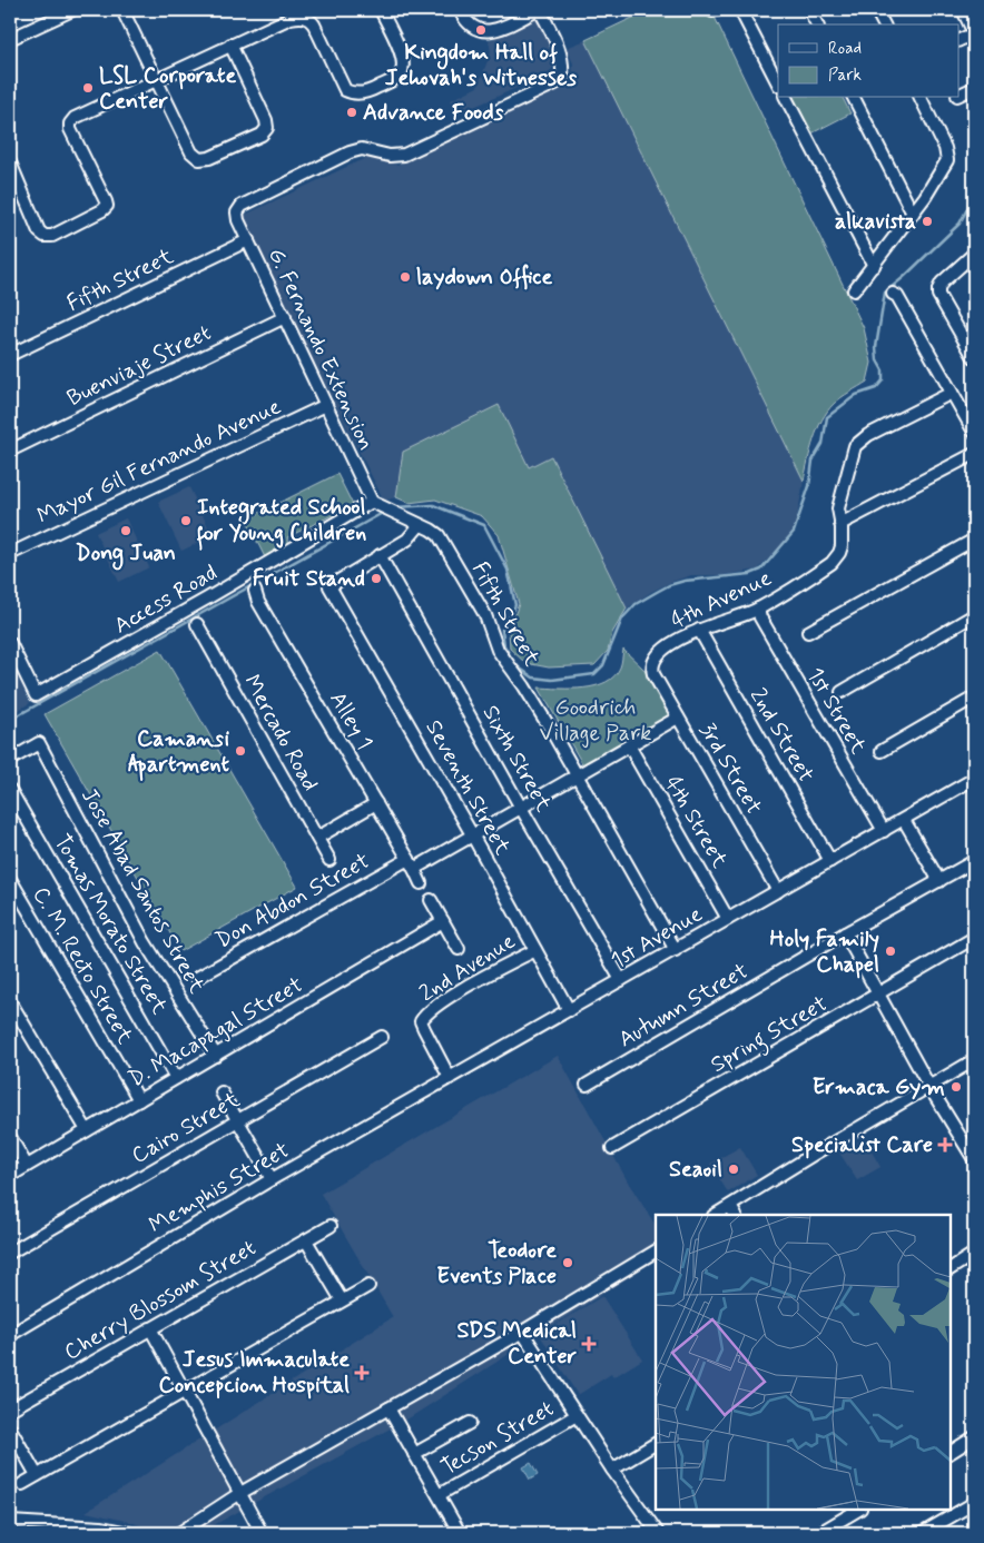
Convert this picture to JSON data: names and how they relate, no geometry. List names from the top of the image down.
{
  "streets": {
    "street": [
      "Fifth Street",
      "G. Fernando Extension",
      "Buenviaje Street",
      "Mayor Gil Fernando Avenue",
      "Access Road",
      "4th Avenue",
      "1st Street",
      "Alley 1",
      "Mercado Road",
      "2nd Street",
      "Sixth Street",
      "3rd Street",
      "Seventh Street",
      "4th Street",
      "Jose Abad Santos Street",
      "Don Abdon Street",
      "Tomas Morato Street",
      "1st Avenue",
      "C. M. Recto Street",
      "2nd Avenue",
      "Autumn Street",
      "D. Macapagal Street",
      "Spring Street",
      "Cairo Street",
      "Memphis Street",
      "Cherry Blossom Street",
      "Tecson Street"
    ]
  },
  "crossings": [
    ["Fifth Street", "G. Fernando Extension"],
    ["Fifth Street", "Access Road"],
    ["Fifth Street", "Don Abdon Street"],
    ["Fifth Street", "1st Avenue"],
    ["G. Fernando Extension", "Buenviaje Street"],
    ["G. Fernando Extension", "Mayor Gil Fernando Avenue"],
    ["G. Fernando Extension", "Access Road"],
    ["4th Avenue", "1st Street"],
    ["4th Avenue", "2nd Street"],
    ["4th Avenue", "3rd Street"],
    ["1st Street", "1st Avenue"],
    ["Alley 1", "Don Abdon Street"],
    ["2nd Street", "1st Avenue"],
    ["Sixth Street", "Seventh Street"],
    ["Sixth Street", "Don Abdon Street"],
    ["Sixth Street", "1st Avenue"],
    ["3rd Street", "Don Abdon Street"],
    ["3rd Street", "1st Avenue"],
    ["Seventh Street", "Don Abdon Street"],
    ["Seventh Street", "1st Avenue"],
    ["Seventh Street", "2nd Avenue"],
    ["4th Street", "Don Abdon Street"],
    ["4th Street", "1st Avenue"],
    ["Jose Abad Santos Street", "D. Macapagal Street"],
    ["Tomas Morato Street", "D. Macapagal Street"],
    ["1st Avenue", "2nd Avenue"],
    ["1st Avenue", "Memphis Street"],
    ["C. M. Recto Street", "D. Macapagal Street"],
    ["2nd Avenue", "Memphis Street"]
  ],
  "parks": ["Goodrich Village Park"],
  "places": {
    "other": [
      "Kingdom Hall of Jehovah's Witnesses",
      "LSL Corporate Center",
      "Advance Foods",
      "alkavista",
      "laydown Office",
      "Integrated School for Young Children",
      "Dong Juan",
      "Fruit Stand",
      "Camansi Apartment",
      "Holy Family Chapel",
      "Ermaca Gym",
      "Seaoil",
      "Teodore Events Place"
    ],
    "health": ["Specialist Care", "SDS Medical Center", "Jesus Immaculate Concepcion Hospital"]
  },
  "legend": ["Road", "Park"]
}
